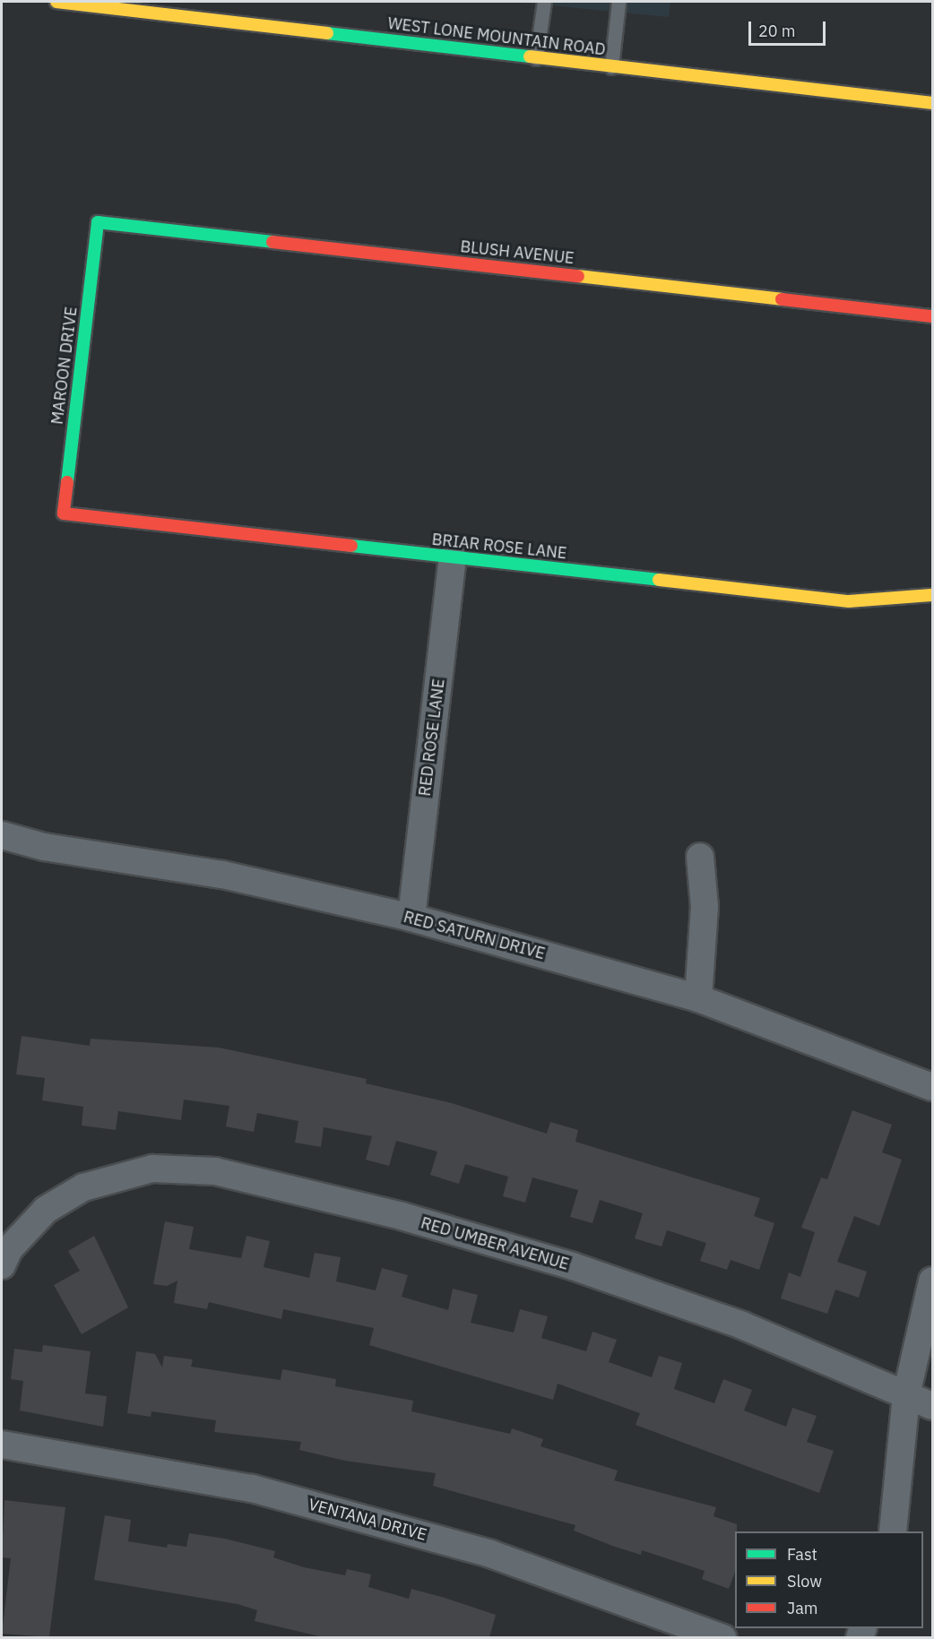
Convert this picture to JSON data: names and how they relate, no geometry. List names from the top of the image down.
{
  "streets": {
    "street": [
      "WEST LONE MOUNTAIN ROAD",
      "BLUSH AVENUE",
      "MAROON DRIVE",
      "BRIAR ROSE LANE",
      "RED ROSE LANE",
      "RED SATURN DRIVE",
      "RED UMBER AVENUE",
      "VENTANA DRIVE"
    ]
  },
  "crossings": [
    ["BLUSH AVENUE", "MAROON DRIVE"],
    ["MAROON DRIVE", "BRIAR ROSE LANE"],
    ["BRIAR ROSE LANE", "RED ROSE LANE"],
    ["RED ROSE LANE", "RED SATURN DRIVE"]
  ],
  "legend": ["Fast", "Slow", "Jam"],
  "scale_bar": "20 m"
}
